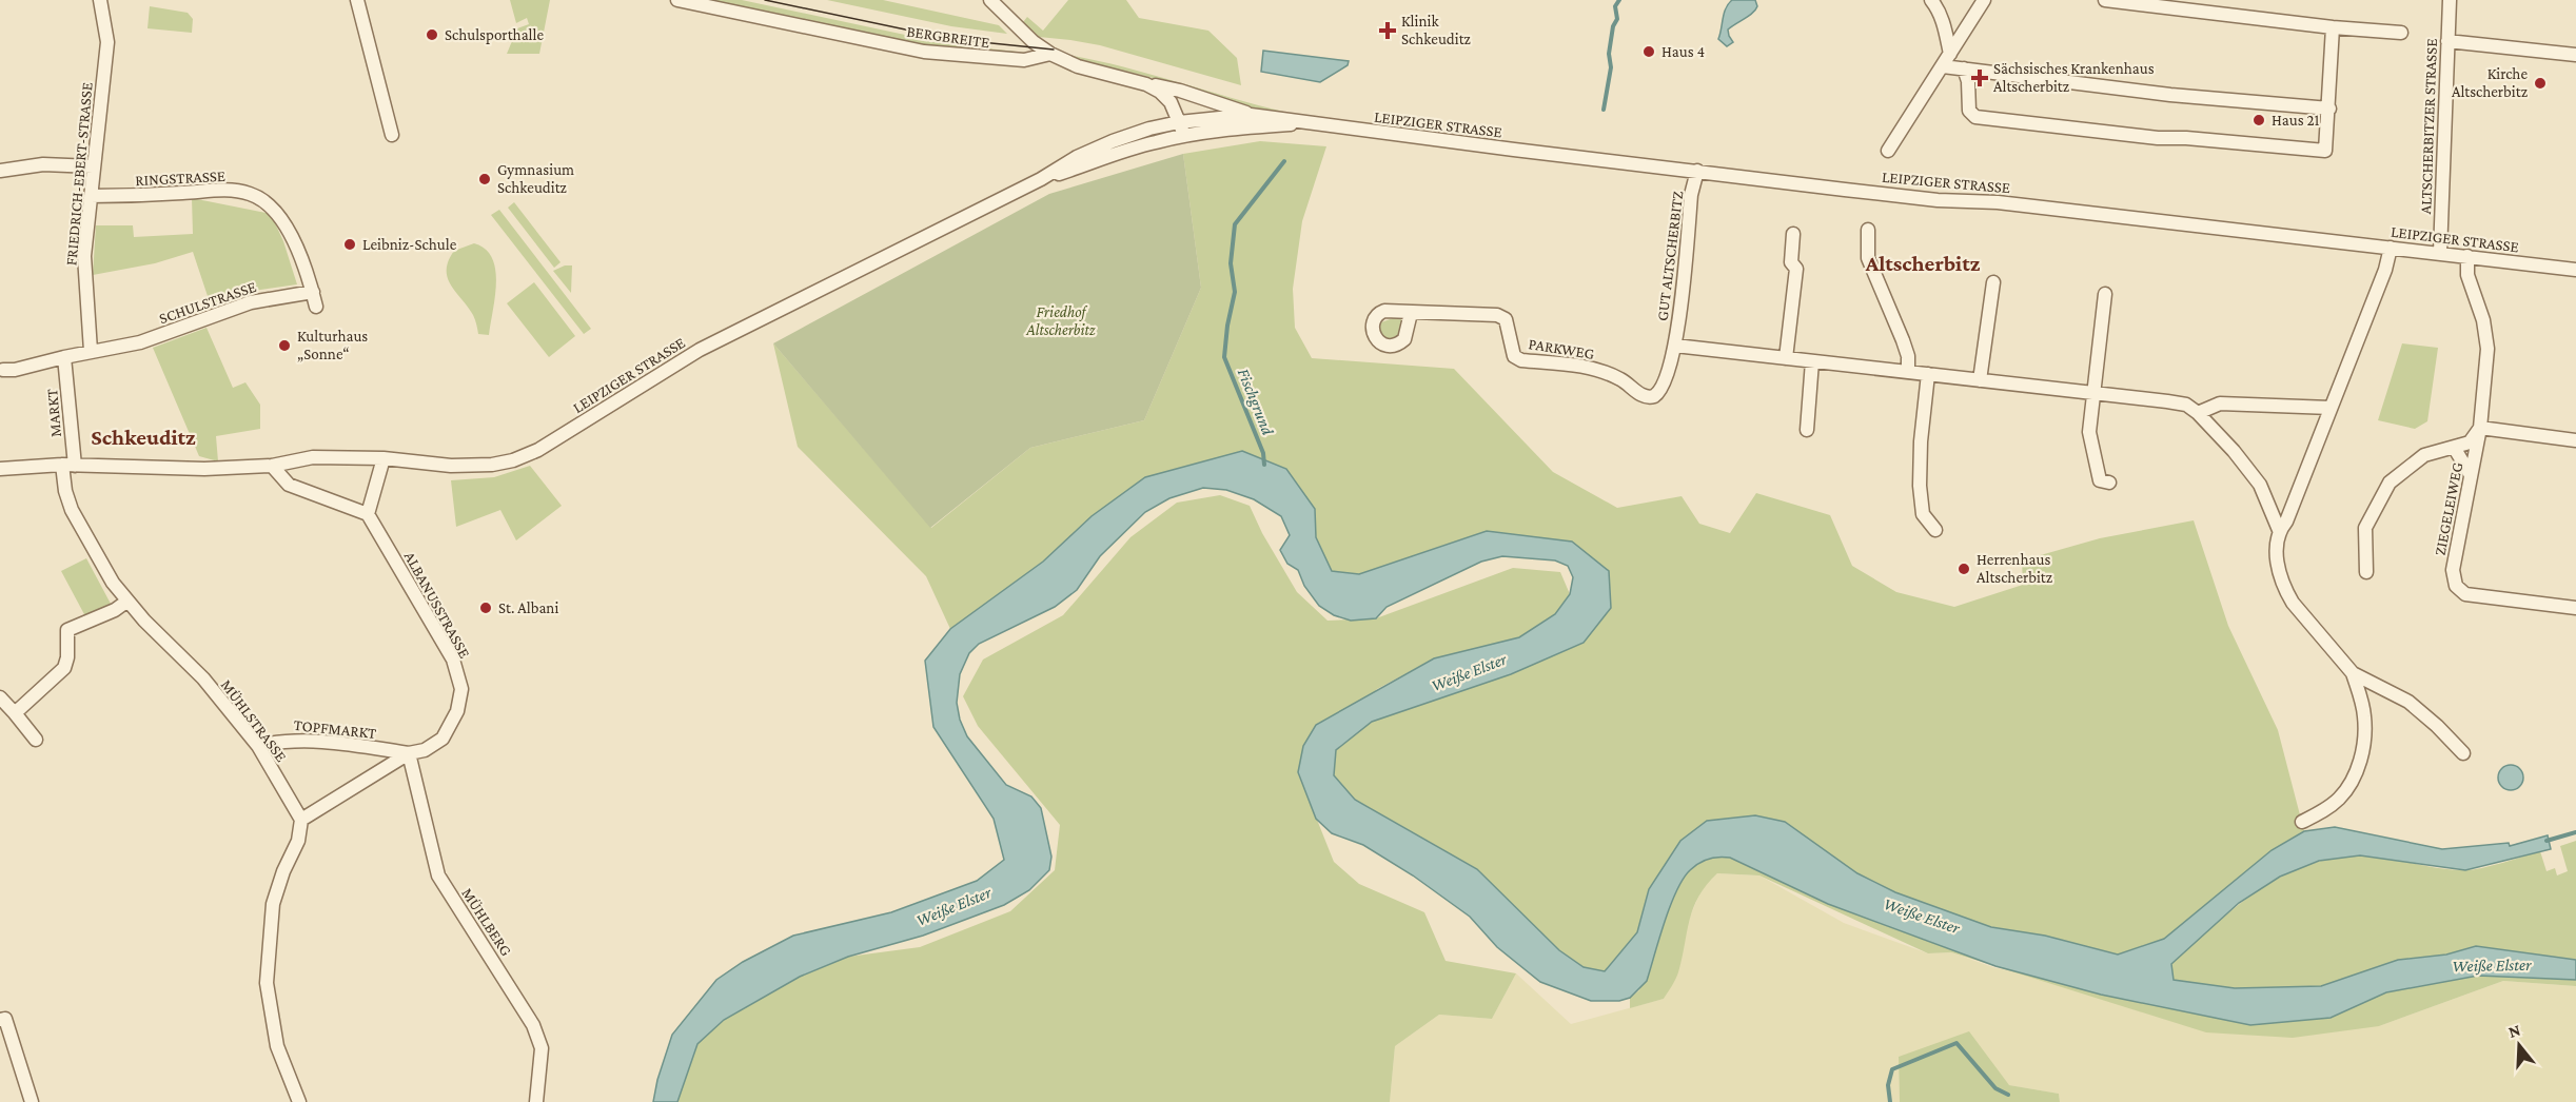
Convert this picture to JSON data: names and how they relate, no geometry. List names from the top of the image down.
{
  "streets": {
    "street": [
      "BERGBREITE",
      "LEIPZIGER STRASSE",
      "ALTSCHERBITZER STRASSE",
      "FRIEDRICH-EBERT-STRASSE",
      "RINGSTRASSE",
      "GUT ALTSCHERBITZ",
      "SCHULSTRASSE",
      "PARKWEG",
      "MARKT",
      "ZIEGELEIWEG",
      "ALBANUSSTRASSE",
      "MÜHLSTRASSE",
      "TOPFMARKT",
      "MÜHLBERG"
    ]
  },
  "crossings": [
    ["LEIPZIGER STRASSE", "ALTSCHERBITZER STRASSE"],
    ["LEIPZIGER STRASSE", "GUT ALTSCHERBITZ"],
    ["LEIPZIGER STRASSE", "MARKT"],
    ["LEIPZIGER STRASSE", "ZIEGELEIWEG"],
    ["LEIPZIGER STRASSE", "MÜHLSTRASSE"],
    ["FRIEDRICH-EBERT-STRASSE", "RINGSTRASSE"],
    ["FRIEDRICH-EBERT-STRASSE", "SCHULSTRASSE"],
    ["RINGSTRASSE", "SCHULSTRASSE"],
    ["GUT ALTSCHERBITZ", "PARKWEG"],
    ["MARKT", "MÜHLSTRASSE"],
    ["ALBANUSSTRASSE", "MÜHLSTRASSE"],
    ["ALBANUSSTRASSE", "TOPFMARKT"],
    ["ALBANUSSTRASSE", "MÜHLBERG"],
    ["MÜHLSTRASSE", "TOPFMARKT"],
    ["TOPFMARKT", "MÜHLBERG"]
  ],
  "districts": ["Altscherbitz", "Schkeuditz"],
  "water": ["Fischgrund", "Weiße Elster"],
  "parks": ["Friedhof Altscherbitz"],
  "places": {
    "health": ["Klinik Schkeuditz", "Sächsisches Krankenhaus Altscherbitz"],
    "other": [
      "Schulsporthalle",
      "Haus 4",
      "Kirche Altscherbitz",
      "Haus 21",
      "Gymnasium Schkeuditz",
      "Leibniz-Schule",
      "Kulturhaus „Sonne“",
      "Herrenhaus Altscherbitz",
      "St. Albani"
    ]
  },
  "north": "top"
}
